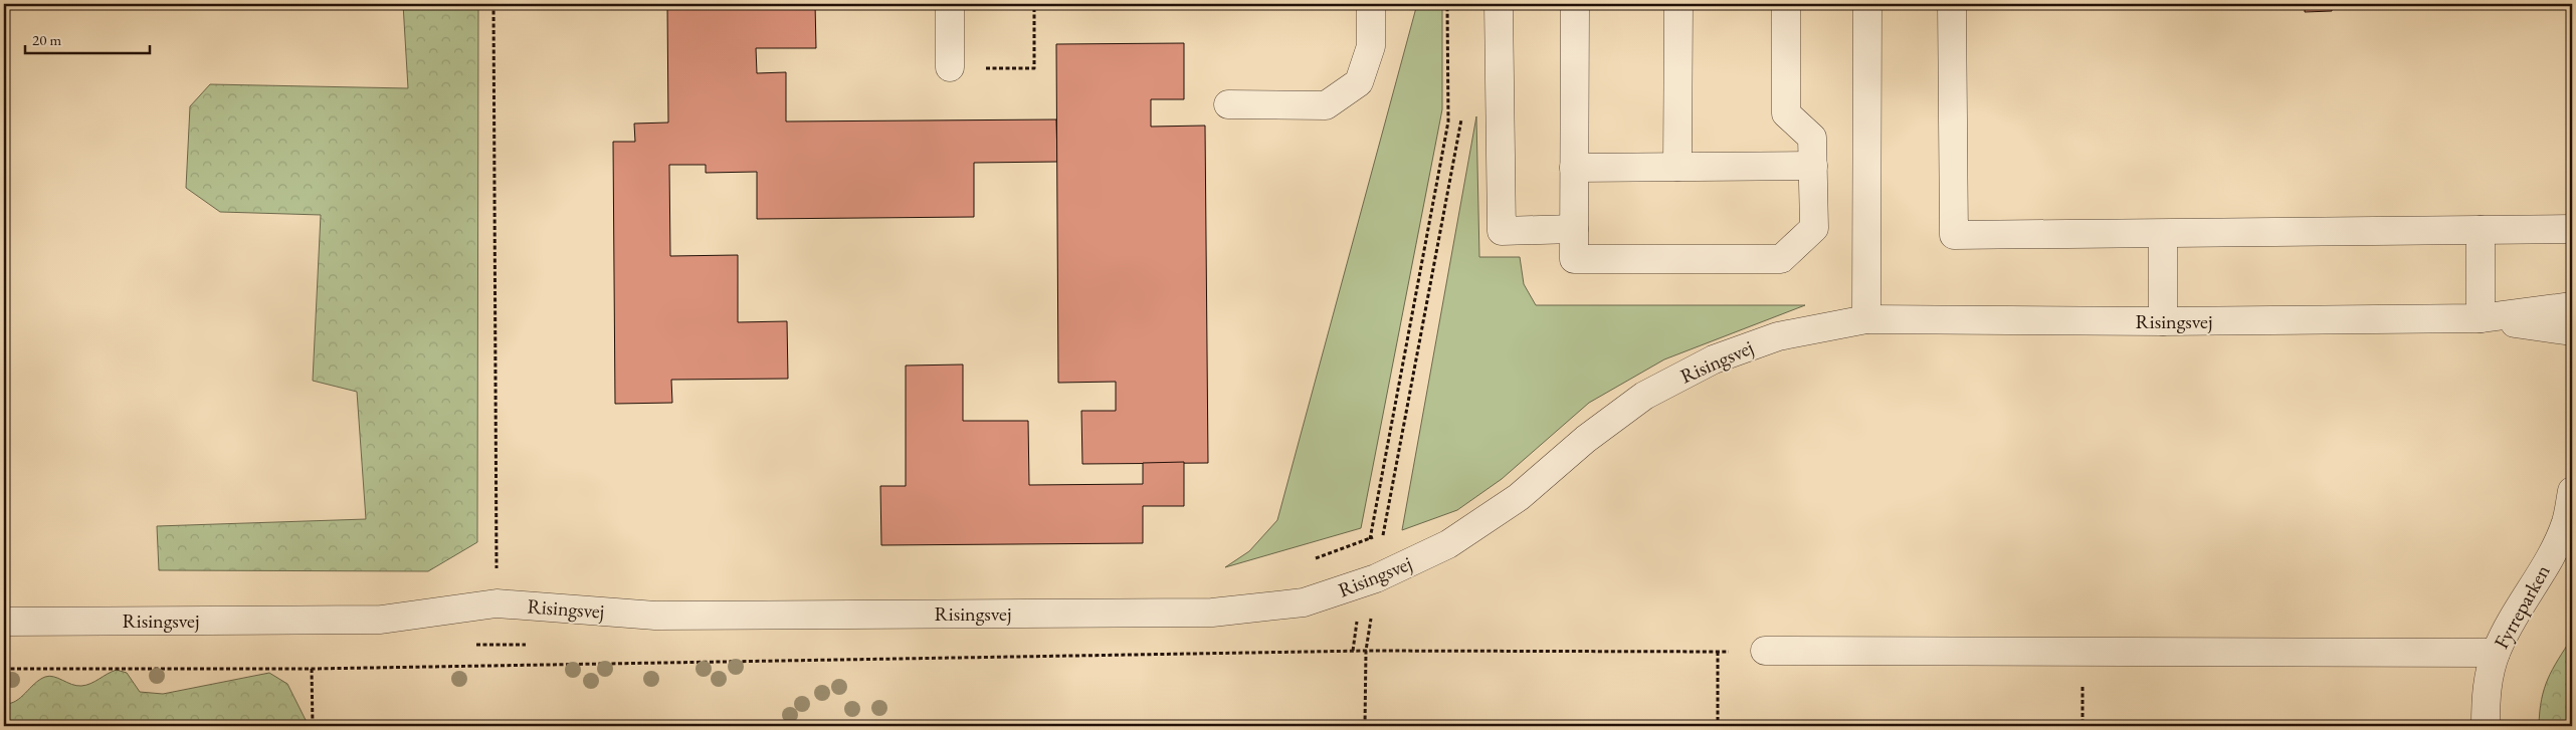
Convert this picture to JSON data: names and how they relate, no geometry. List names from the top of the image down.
{
  "streets": {
    "street": ["Risingsvej", "Fyrreparken"]
  },
  "scale_bar": "20 m"
}
